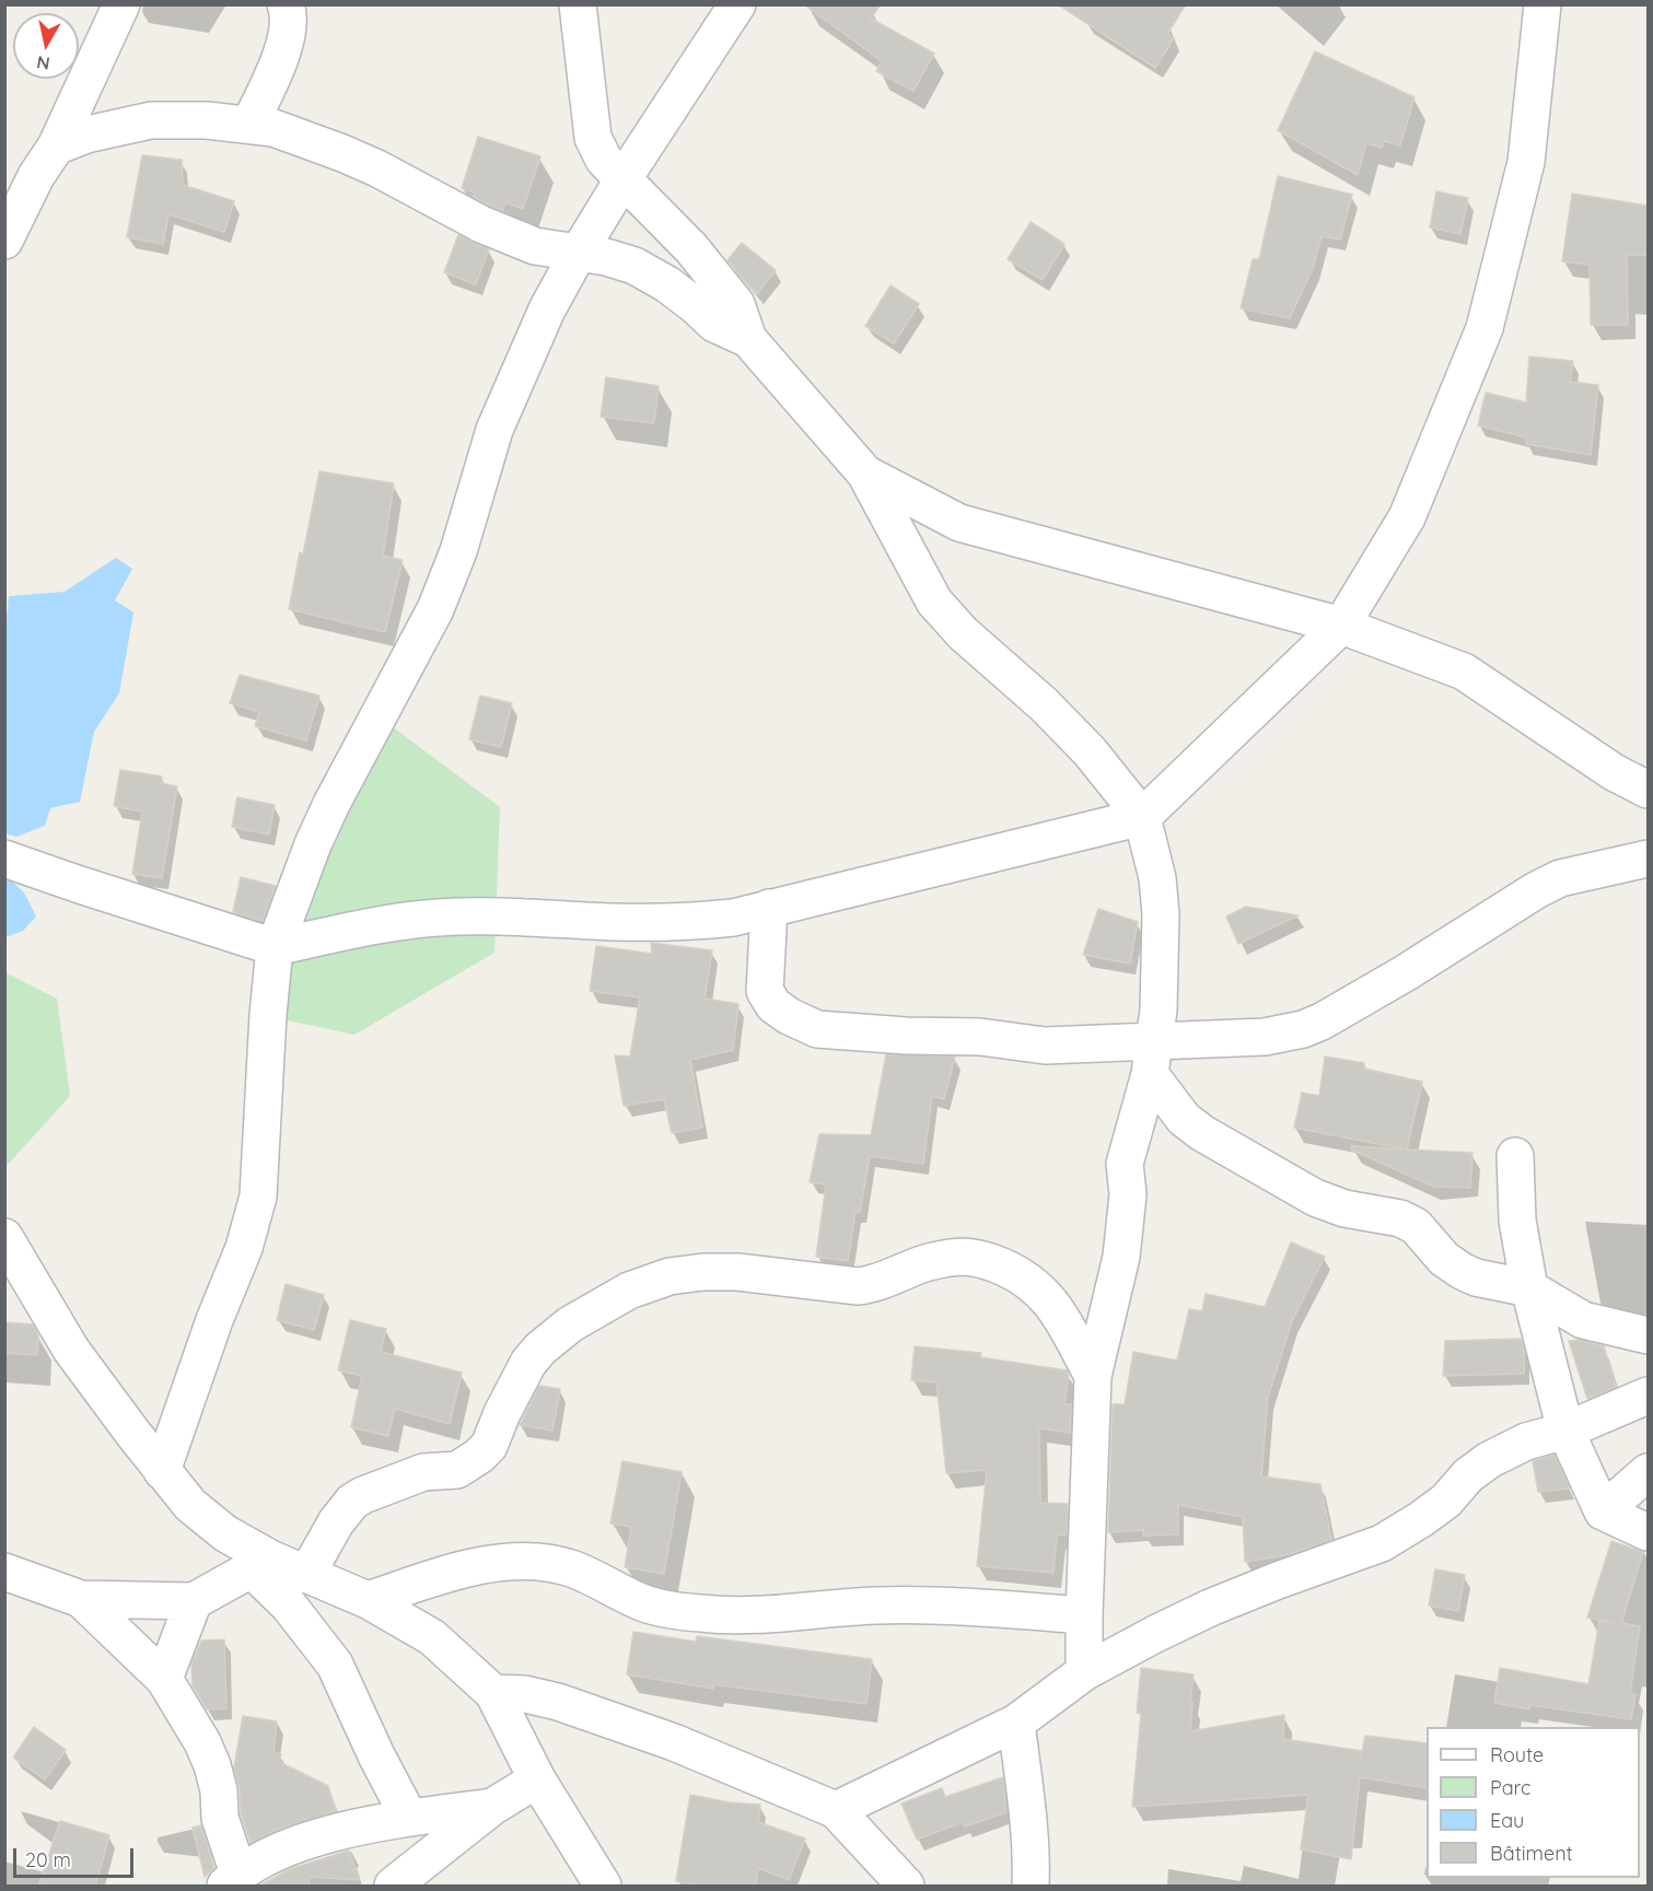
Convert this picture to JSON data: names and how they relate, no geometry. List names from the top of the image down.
{
  "legend": [
    "Route",
    "Parc",
    "Eau",
    "Bâtiment"
  ],
  "scale_bar": "20 m",
  "north": "bottom"
}
